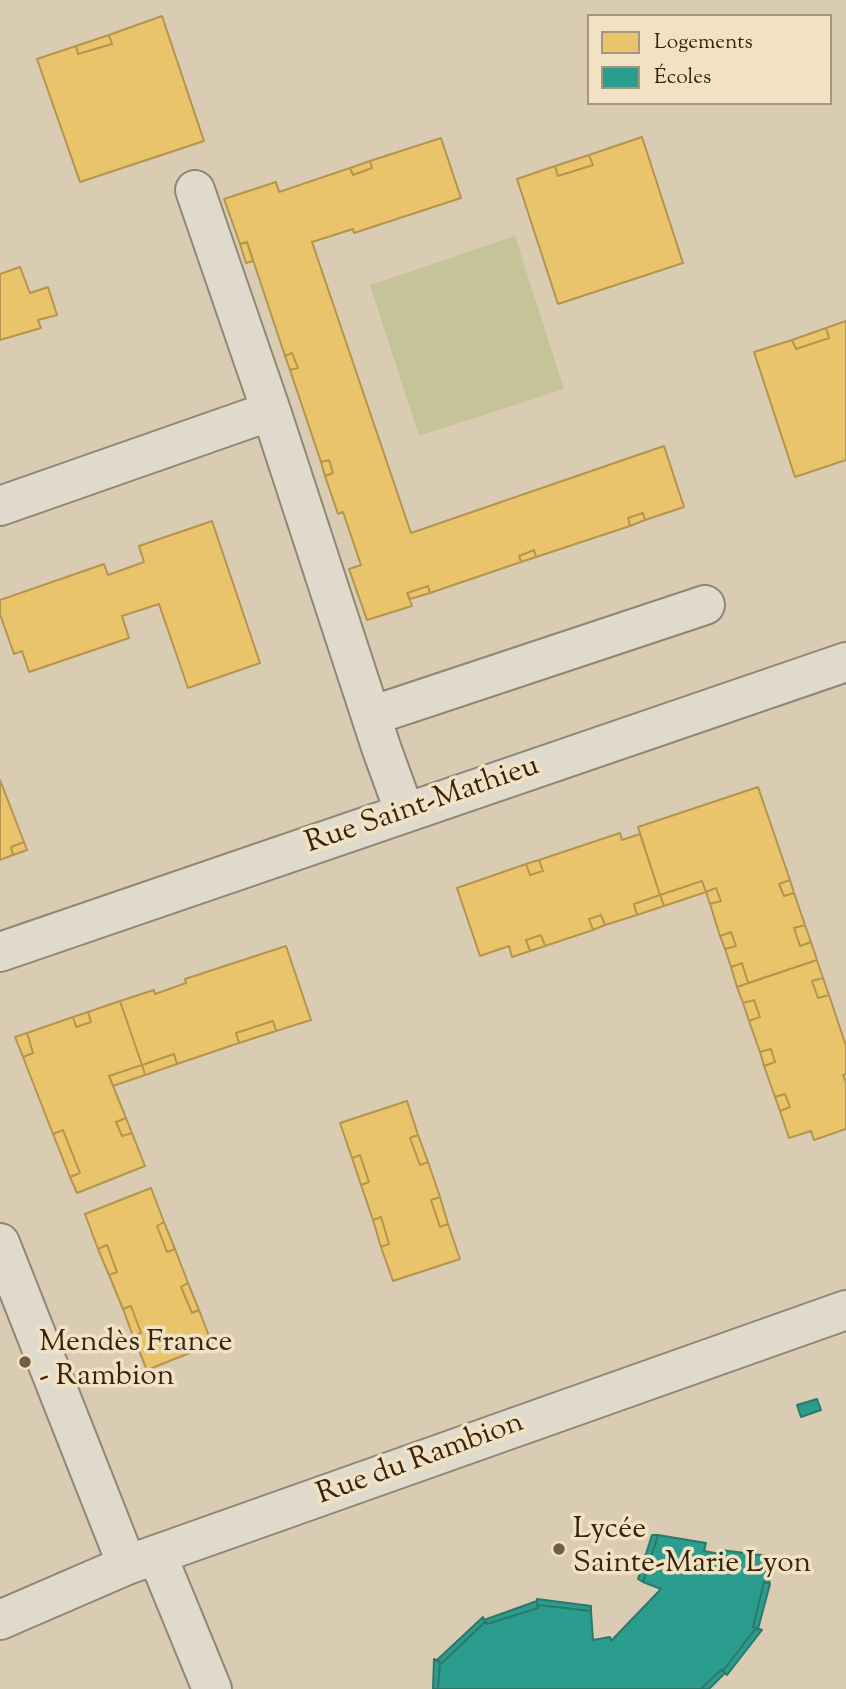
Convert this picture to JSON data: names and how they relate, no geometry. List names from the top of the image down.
{
  "streets": {
    "street": ["Rue Saint-Mathieu", "Rue du Rambion"]
  },
  "places": ["Mendès France - Rambion", "Lycée Sainte-Marie Lyon"],
  "legend": ["Logements", "Écoles"]
}
